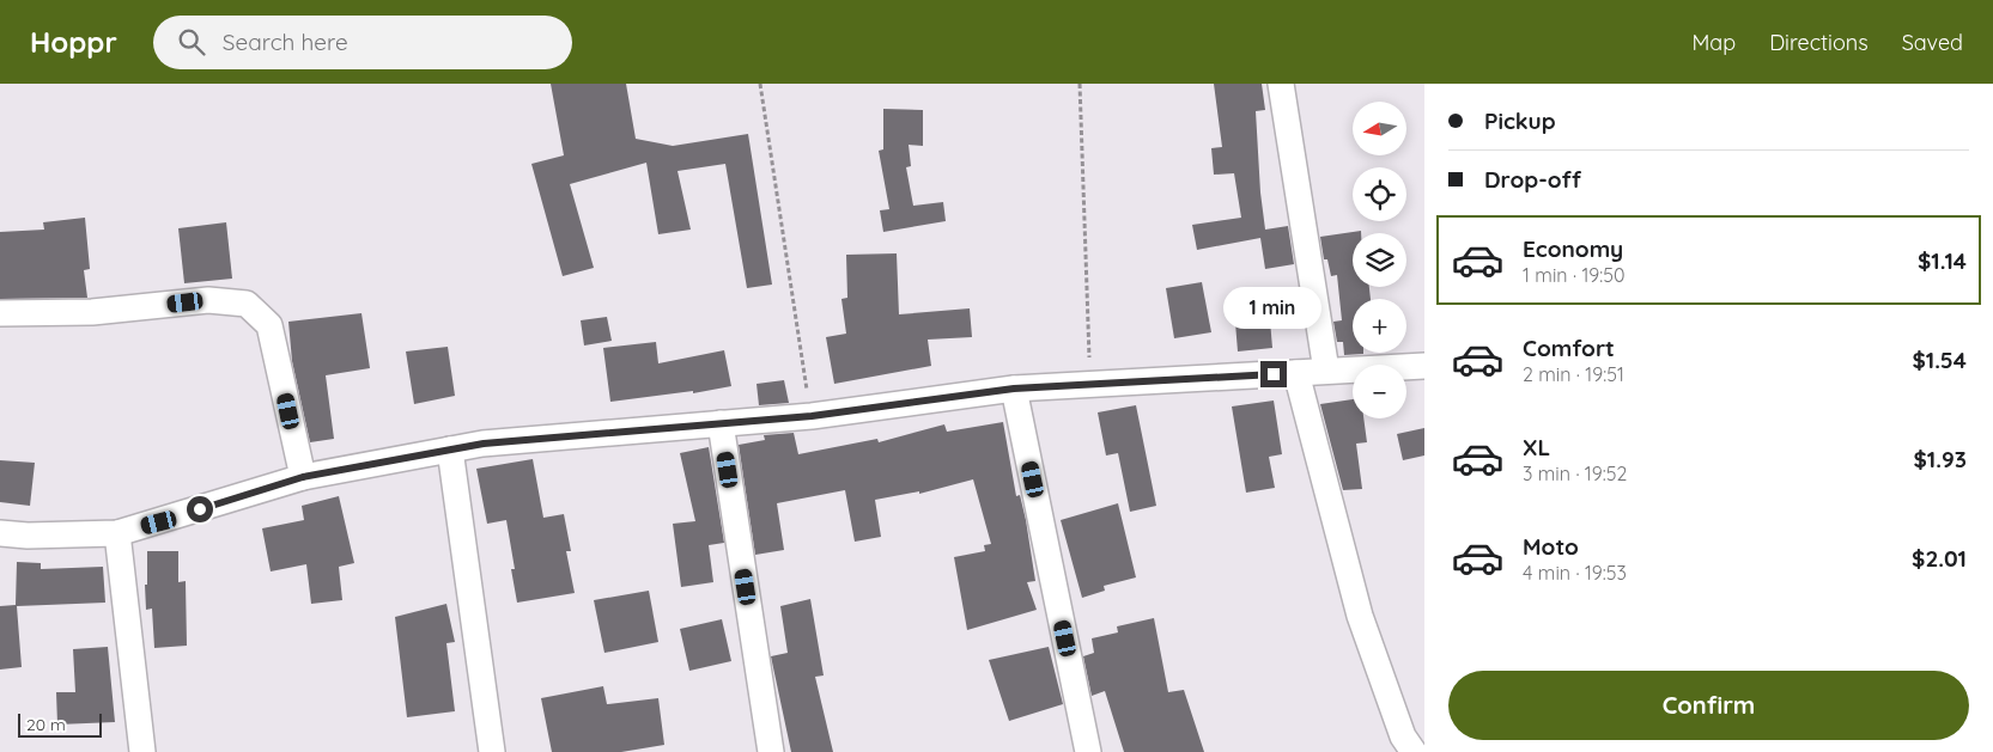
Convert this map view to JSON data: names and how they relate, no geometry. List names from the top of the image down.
{
  "scale_bar": "20 m",
  "north": "left",
  "page": {
    "header": "Hoppr",
    "search": "Search here",
    "nav": ["Map", "Directions", "Saved"],
    "banner": ["Pickup", "Drop-off"],
    "map_buttons": ["+", "−"],
    "list": [
      {
        "name": "Economy",
        "note": "1 min · 19:50",
        "value": "$1.14"
      },
      {
        "name": "Comfort",
        "note": "2 min · 19:51",
        "value": "$1.54"
      },
      {
        "name": "XL",
        "note": "3 min · 19:52",
        "value": "$1.93"
      },
      {
        "name": "Moto",
        "note": "4 min · 19:53",
        "value": "$2.01"
      }
    ],
    "bubble": "1 min",
    "buttons": "Confirm",
    "scale": "20 m"
  }
}
